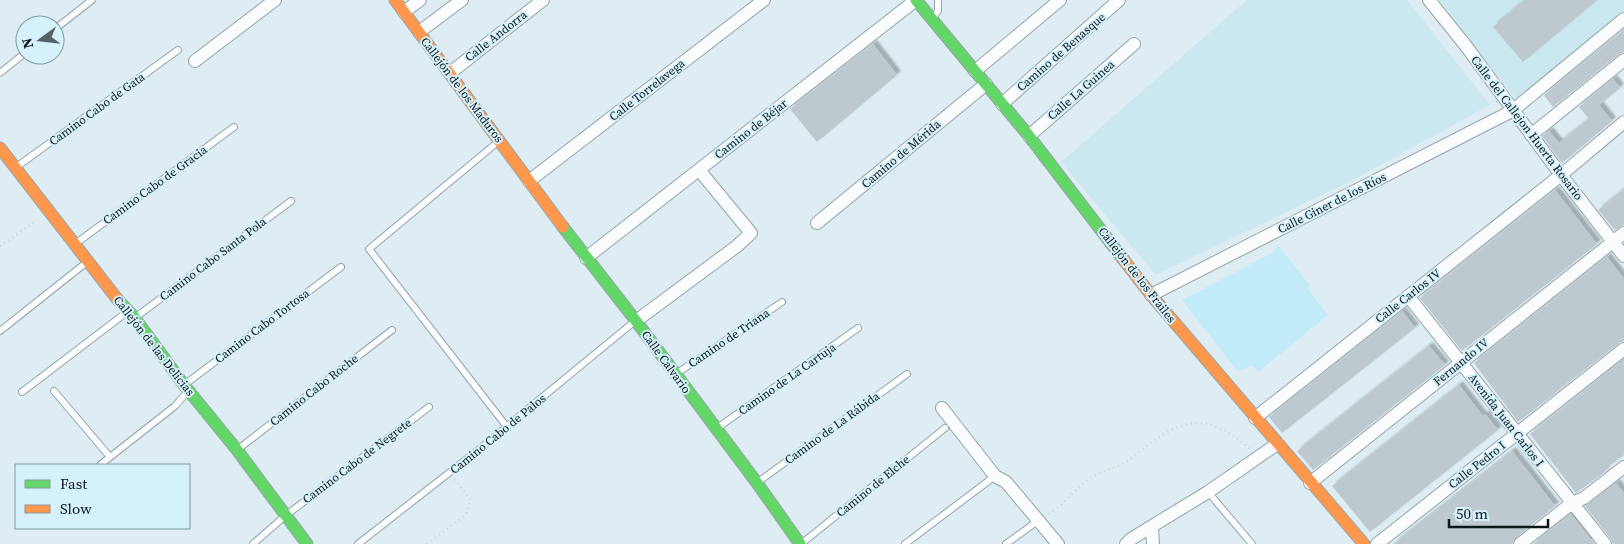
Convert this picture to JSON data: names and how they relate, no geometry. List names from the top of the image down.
{
  "streets": {
    "street": [
      "Calle Andorra",
      "Camino de Benasque",
      "Callejón de los Maduros",
      "Calle Torrelavega",
      "Calle La Guinea",
      "Calle del Callejon Huerta Rosario",
      "Camino de Béjar",
      "Camino de Mérida",
      "Calle Giner de los Ríos",
      "Callejón de los Frailes",
      "Calle Carlos IV",
      "Callejón de las Delicias",
      "Calle Calvario",
      "Fernando IV",
      "Avenida Juan Carlos I",
      "Calle Pedro I"
    ],
    "lane": [
      "Camino Cabo de Gata",
      "Camino Cabo de Gracia",
      "Camino Cabo Santa Pola",
      "Camino Cabo Tortosa",
      "Camino de Triana",
      "Camino de La Cartuja",
      "Camino Cabo Roche",
      "Camino de La Rábida",
      "Camino Cabo de Palos",
      "Camino Cabo de Negrete",
      "Camino de Elche"
    ]
  },
  "crossings": [
    ["Calle Andorra", "Callejón de los Maduros"],
    ["Camino de Benasque", "Callejón de los Frailes"],
    ["Callejón de los Maduros", "Calle Torrelavega"],
    ["Callejón de los Maduros", "Calle Calvario"],
    ["Calle Torrelavega", "Calle Calvario"],
    ["Calle La Guinea", "Callejón de los Frailes"],
    ["Camino Cabo de Gata", "Callejón de las Delicias"],
    ["Calle del Callejon Huerta Rosario", "Calle Giner de los Ríos"],
    ["Calle del Callejon Huerta Rosario", "Calle Carlos IV"],
    ["Calle del Callejon Huerta Rosario", "Fernando IV"],
    ["Camino de Béjar", "Callejón de los Frailes"],
    ["Camino de Béjar", "Calle Calvario"],
    ["Camino de Mérida", "Callejón de los Frailes"],
    ["Camino Cabo de Gracia", "Callejón de las Delicias"],
    ["Calle Giner de los Ríos", "Callejón de los Frailes"],
    ["Camino Cabo Santa Pola", "Callejón de las Delicias"],
    ["Callejón de los Frailes", "Calle Carlos IV"],
    ["Callejón de los Frailes", "Fernando IV"],
    ["Calle Carlos IV", "Avenida Juan Carlos I"],
    ["Camino Cabo Tortosa", "Callejón de las Delicias"],
    ["Camino de Triana", "Calle Calvario"],
    ["Callejón de las Delicias", "Camino Cabo Roche"],
    ["Callejón de las Delicias", "Camino Cabo de Negrete"],
    ["Calle Calvario", "Camino de La Cartuja"],
    ["Calle Calvario", "Camino de La Rábida"],
    ["Calle Calvario", "Camino Cabo de Palos"],
    ["Calle Calvario", "Camino de Elche"],
    ["Fernando IV", "Avenida Juan Carlos I"],
    ["Avenida Juan Carlos I", "Calle Pedro I"]
  ],
  "legend": ["Fast", "Slow"],
  "scale_bar": "50 m",
  "north": "left"
}
